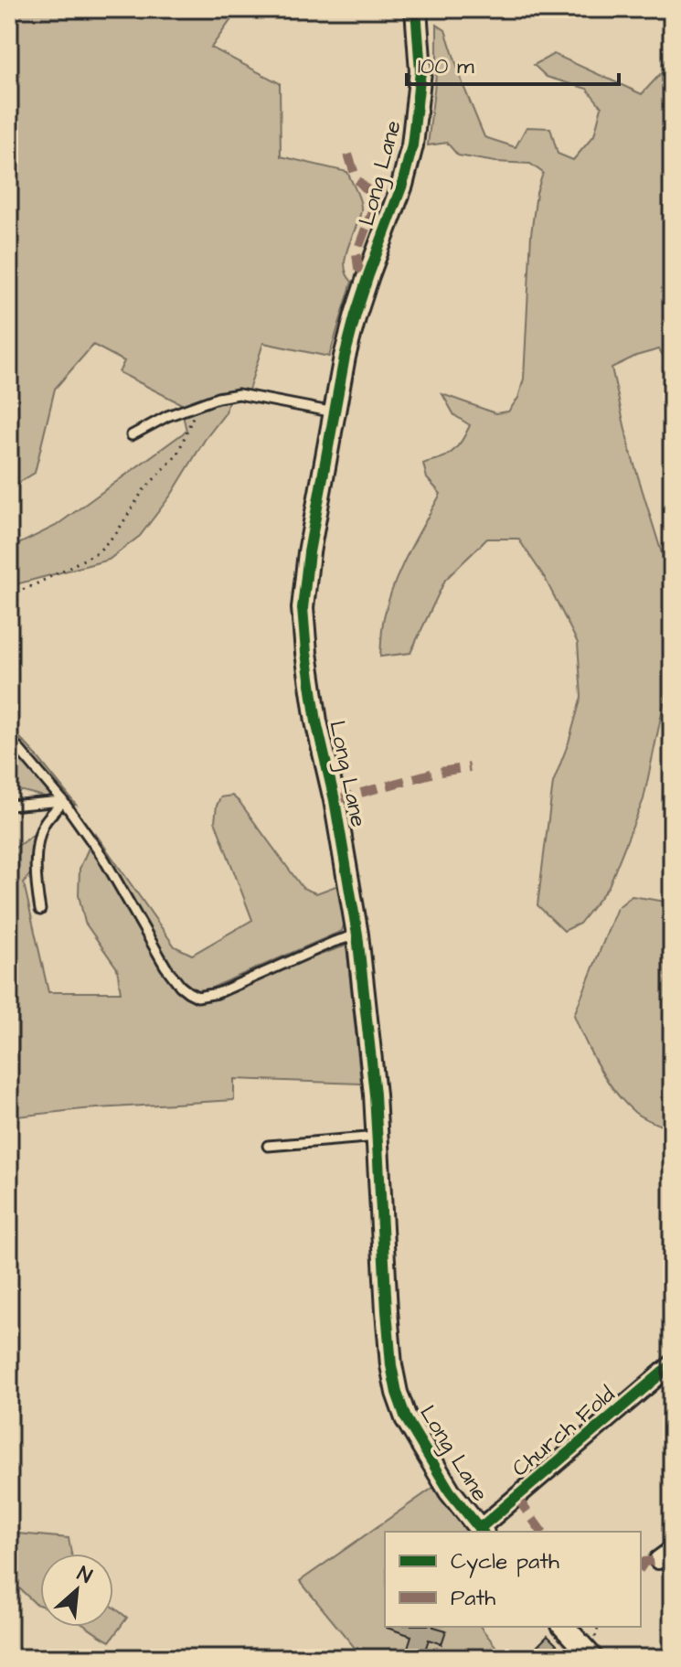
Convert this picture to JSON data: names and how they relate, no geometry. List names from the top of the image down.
{
  "streets": {
    "street": ["Long Lane", "Church Fold"]
  },
  "crossings": [
    ["Long Lane", "Church Fold"]
  ],
  "legend": ["Cycle path", "Path"],
  "scale_bar": "100 m",
  "north": "top right"
}
